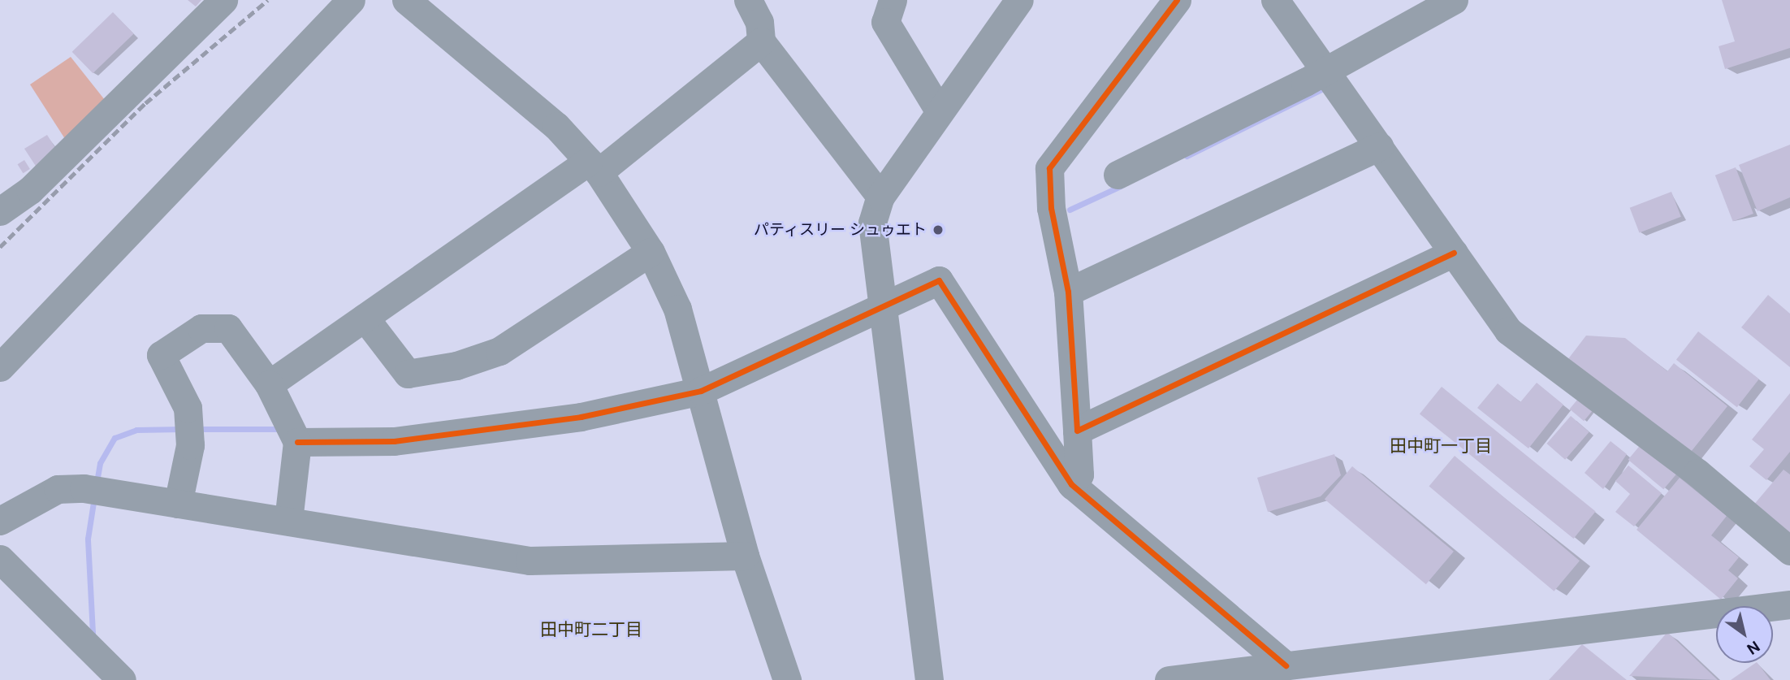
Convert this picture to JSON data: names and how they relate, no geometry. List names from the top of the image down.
{
  "districts": ["田中町一丁目", "田中町二丁目"],
  "places": ["パティスリー シュゥエト"],
  "north": "bottom right"
}
